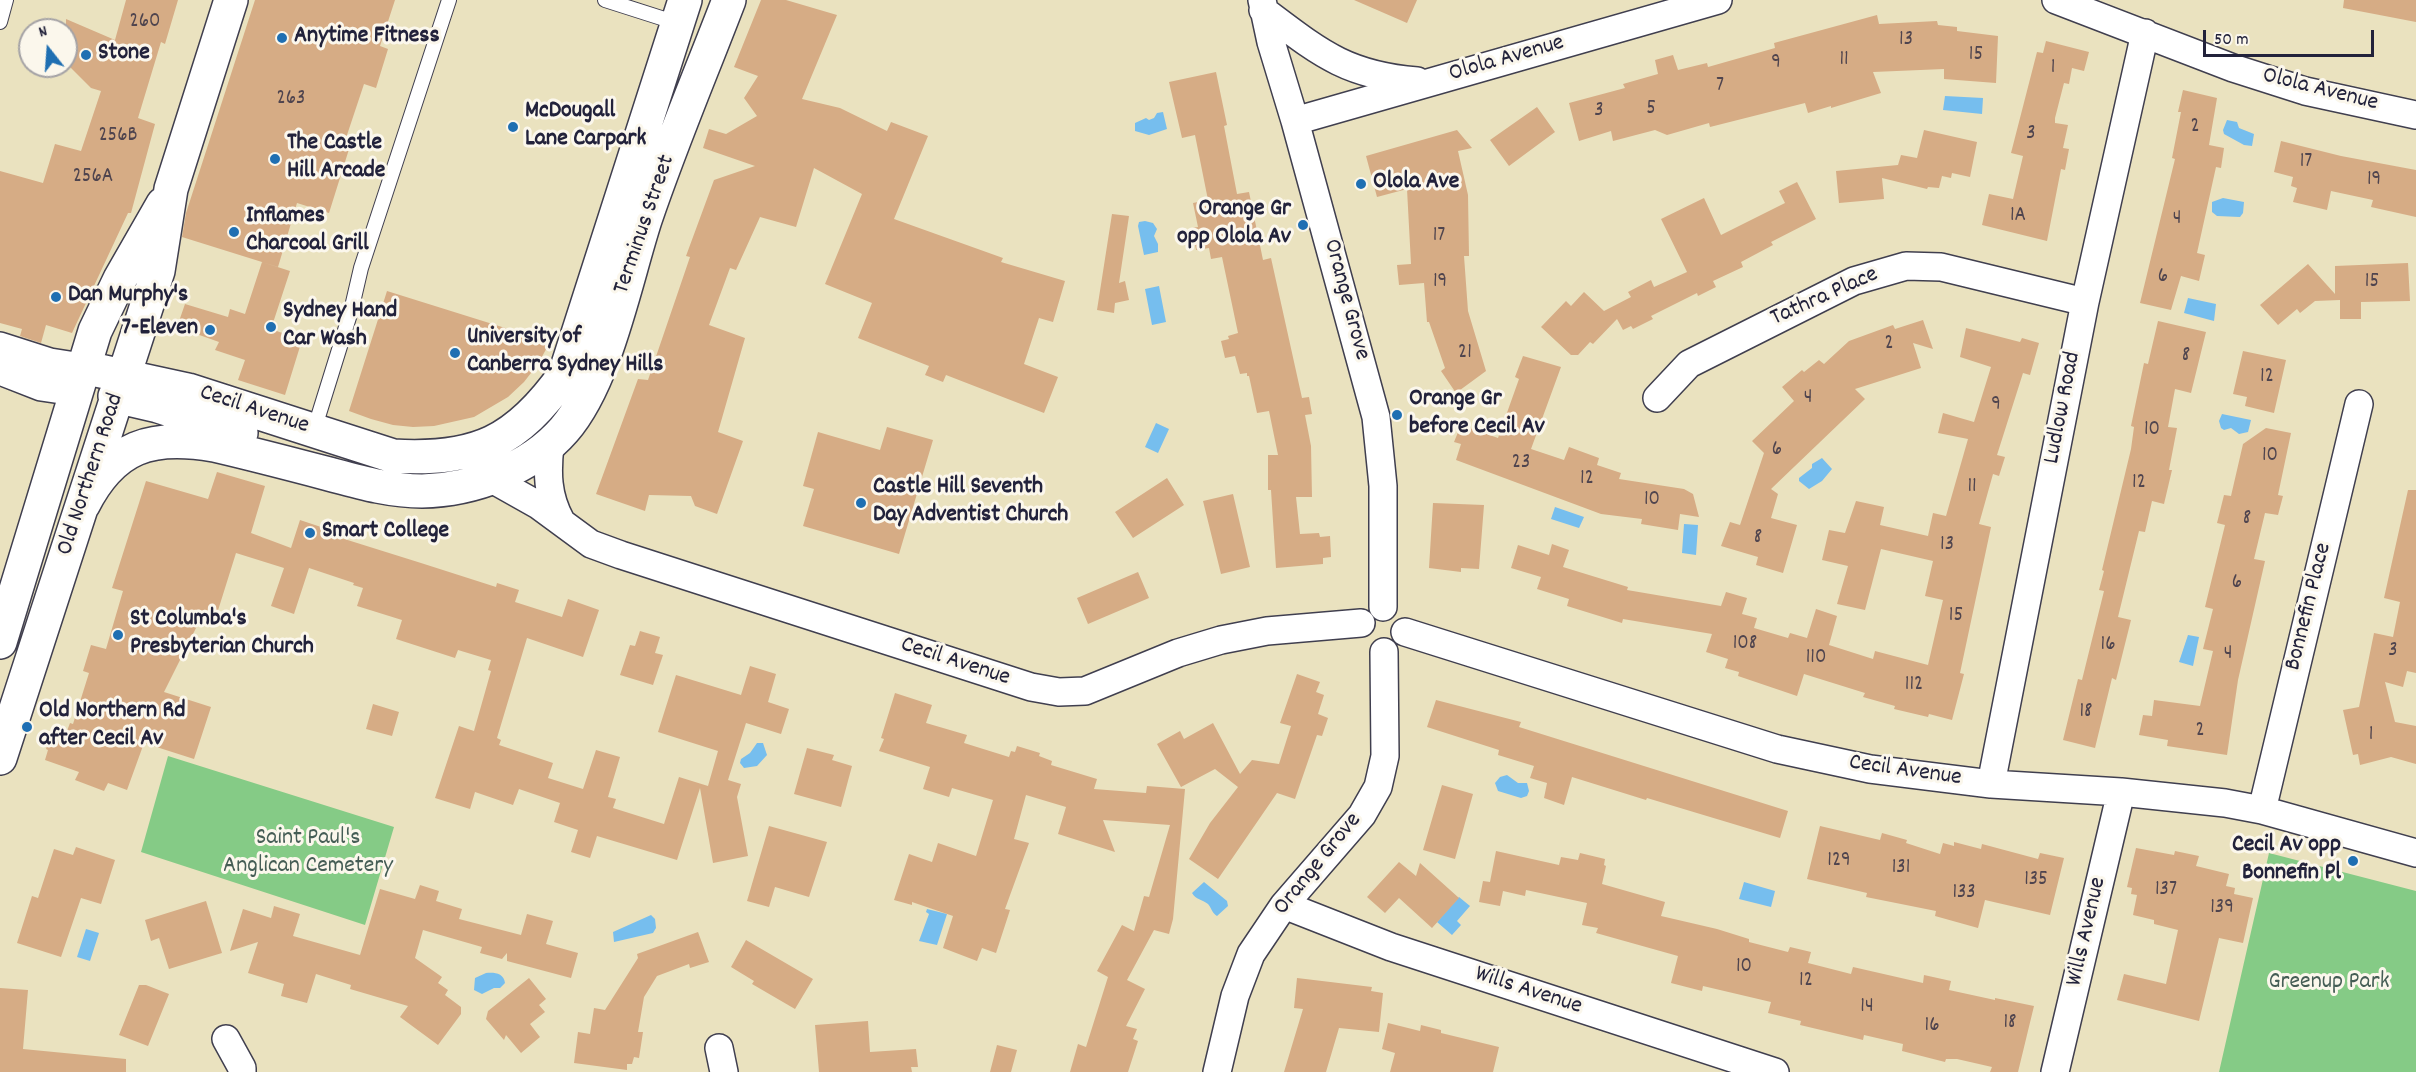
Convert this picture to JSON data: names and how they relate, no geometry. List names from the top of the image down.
{
  "streets": {
    "main road": ["Terminus Street", "Cecil Avenue", "Old Northern Road"],
    "street": [
      "Olola Avenue",
      "Tathra Place",
      "Orange Grove",
      "Ludlow Road",
      "Bonnefin Place",
      "Wills Avenue"
    ]
  },
  "crossings": [
    ["Olola Avenue", "Orange Grove"],
    ["Olola Avenue", "Ludlow Road"],
    ["Terminus Street", "Cecil Avenue"],
    ["Tathra Place", "Ludlow Road"],
    ["Orange Grove", "Cecil Avenue"],
    ["Orange Grove", "Wills Avenue"],
    ["Ludlow Road", "Cecil Avenue"],
    ["Cecil Avenue", "Old Northern Road"],
    ["Cecil Avenue", "Bonnefin Place"],
    ["Cecil Avenue", "Wills Avenue"]
  ],
  "parks": ["Saint Paul's Anglican Cemetery", "Greenup Park"],
  "places": [
    "Anytime Fitness",
    "Stone",
    "McDougall Lane Carpark",
    "The Castle Hill Arcade",
    "Olola Ave",
    "Orange Gr opp Olola Av",
    "Inflames Charcoal Grill",
    "Dan Murphy's",
    "Sydney Hand Car Wash",
    "7-Eleven",
    "University of Canberra Sydney Hills",
    "Orange Gr before Cecil Av",
    "Castle Hill Seventh Day Adventist Church",
    "Smart College",
    "St Columba's Presbyterian Church",
    "Old Northern Rd after Cecil Av",
    "Cecil Av opp Bonnefin Pl"
  ],
  "house_numbers": [
    "260",
    "13",
    "15",
    "11",
    "9",
    "1",
    "7",
    "263",
    "5",
    "3",
    "2",
    "3",
    "256B",
    "17",
    "256A",
    "19",
    "1A",
    "4",
    "17",
    "6",
    "19",
    "15",
    "2",
    "21",
    "8",
    "12",
    "4",
    "9",
    "10",
    "6",
    "10",
    "23",
    "12",
    "12",
    "11",
    "10",
    "8",
    "8",
    "13",
    "6",
    "15",
    "108",
    "16",
    "3",
    "4",
    "110",
    "112",
    "18",
    "2",
    "1",
    "129",
    "131",
    "135",
    "137",
    "133",
    "139",
    "10",
    "12",
    "14",
    "18",
    "16"
  ],
  "scale_bar": "50 m",
  "north": "top"
}
